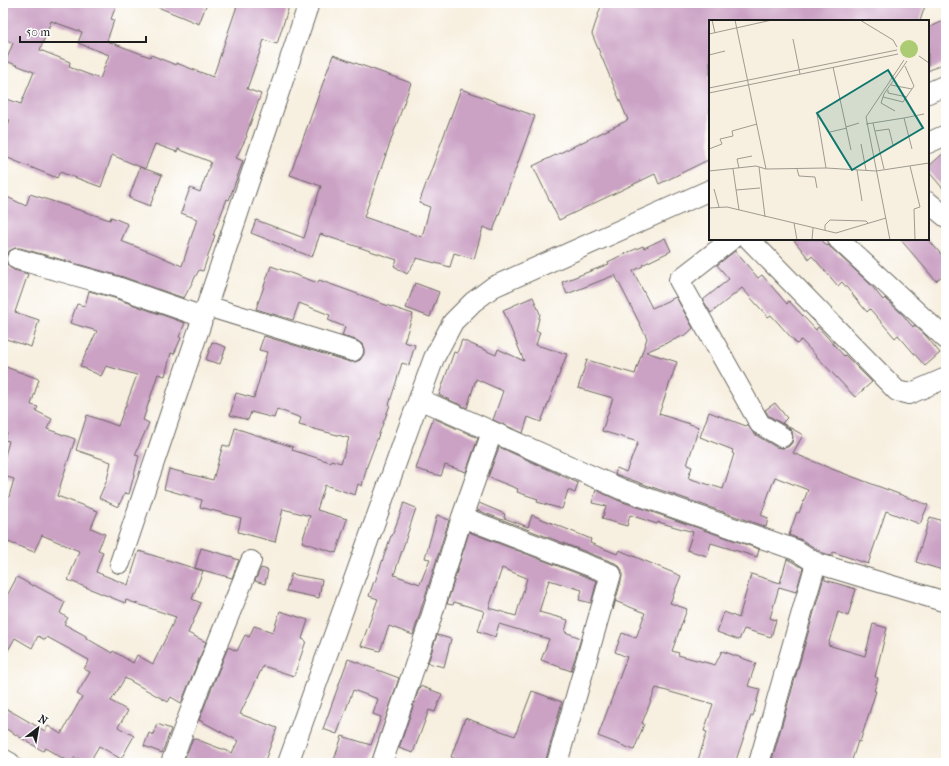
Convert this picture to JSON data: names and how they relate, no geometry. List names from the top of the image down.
{
  "scale_bar": "50 m",
  "north": "top right"
}
